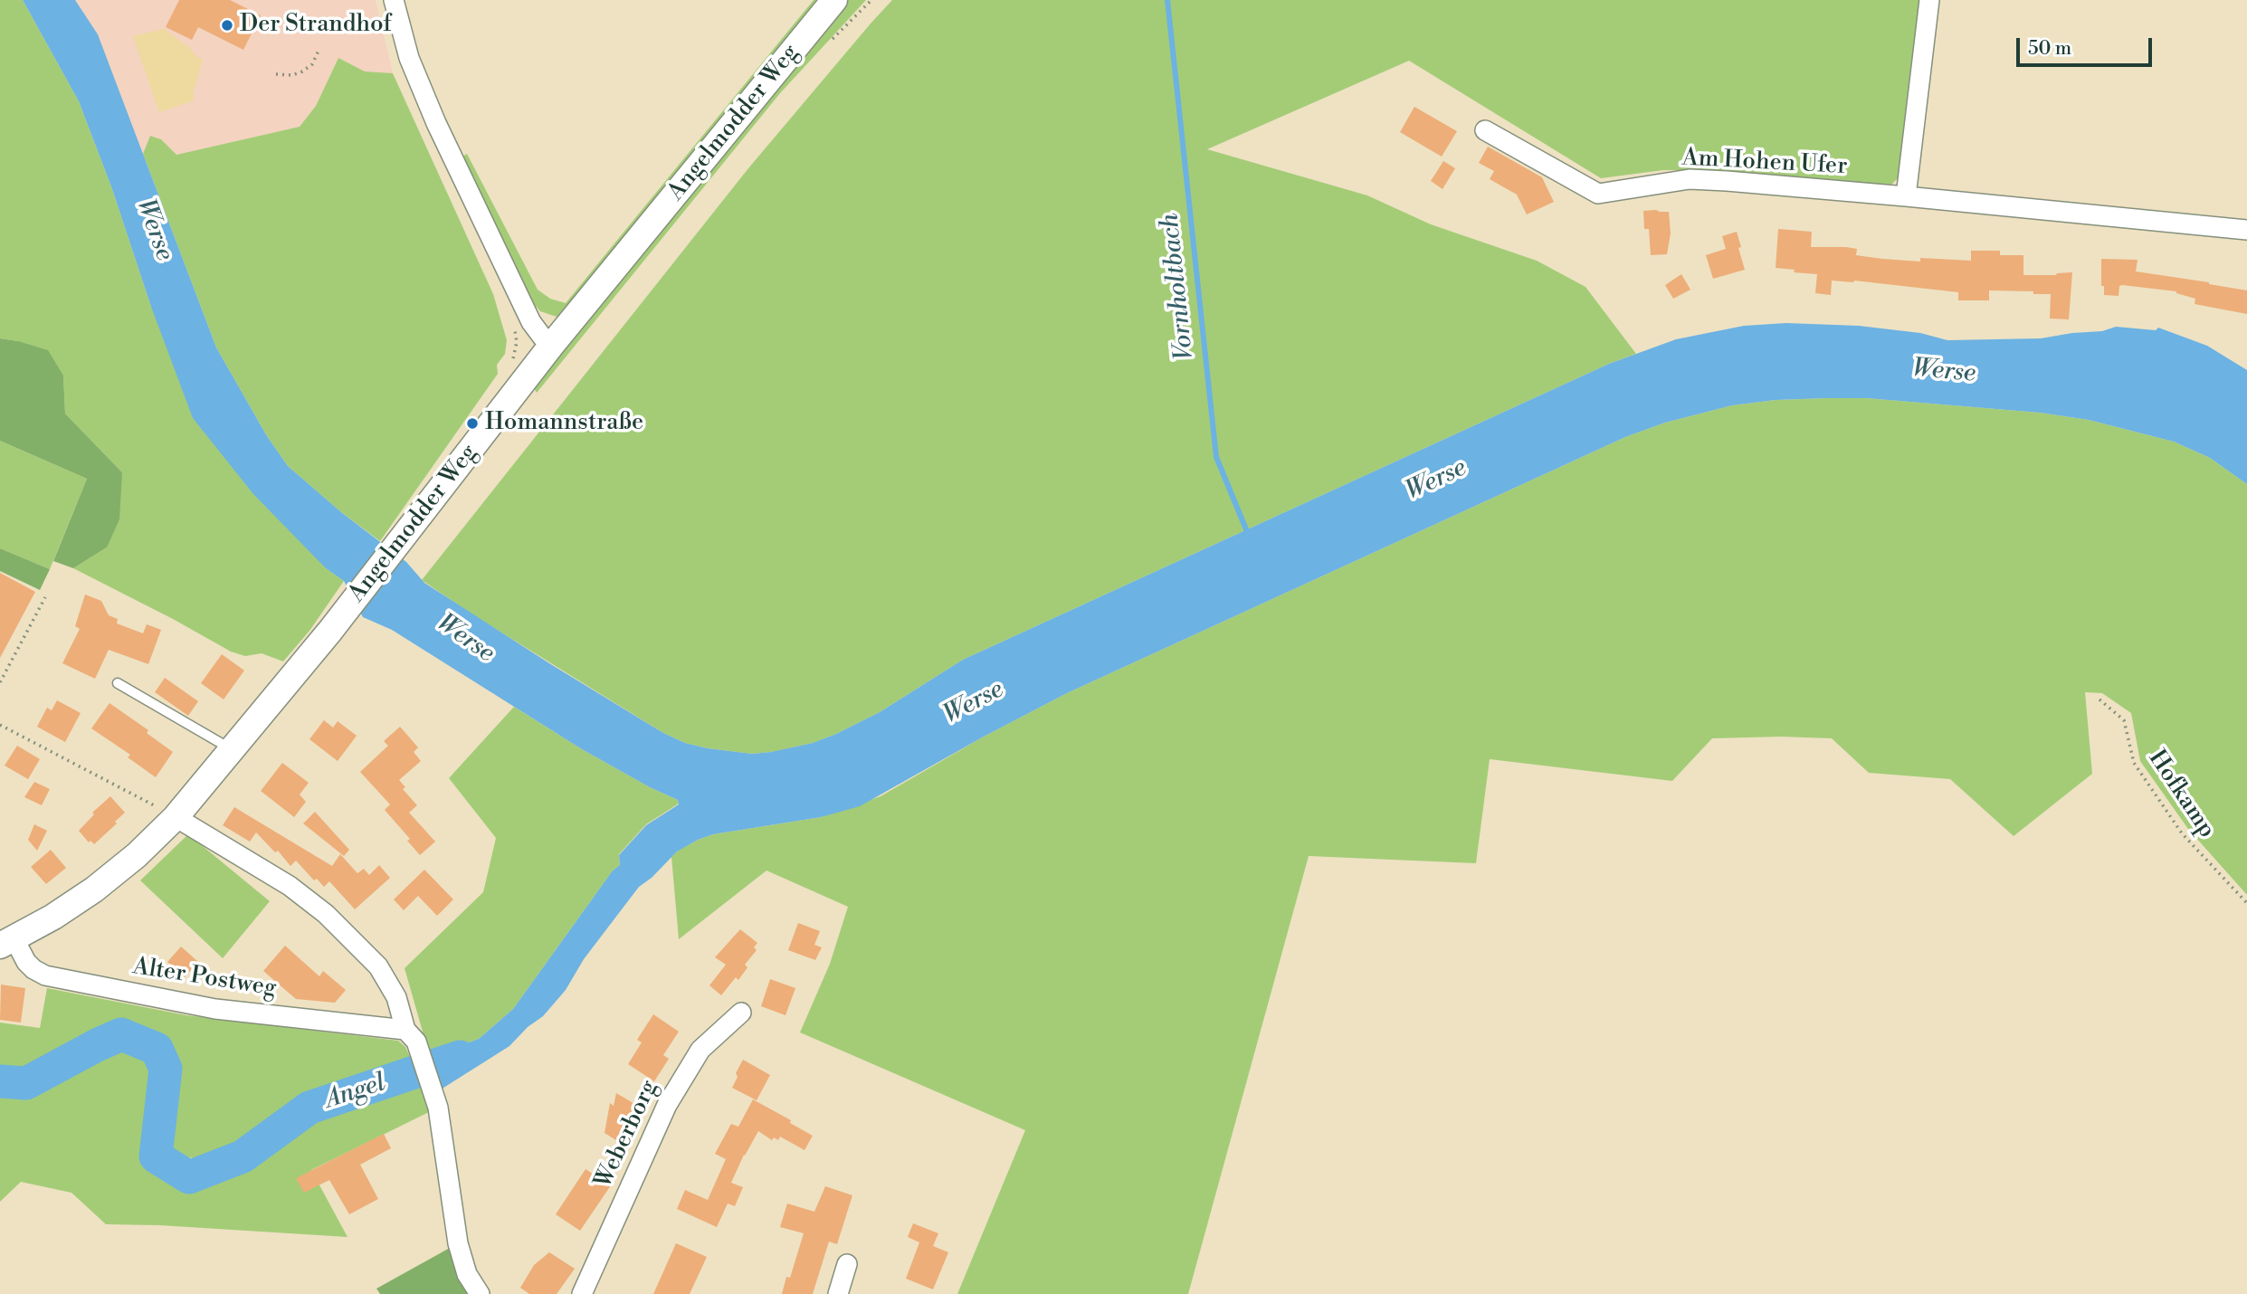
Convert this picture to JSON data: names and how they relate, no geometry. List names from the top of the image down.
{
  "streets": {
    "street": [
      "Angelmodder Weg",
      "Am Hohen Ufer",
      "Alter Postweg",
      "Weberborg"
    ],
    "path": ["Hofkamp"]
  },
  "crossings": [
    ["Angelmodder Weg", "Alter Postweg"]
  ],
  "water": ["Werse", "Vornholtbach", "Angel"],
  "places": ["Der Strandhof", "Homannstraße"],
  "scale_bar": "50 m"
}
